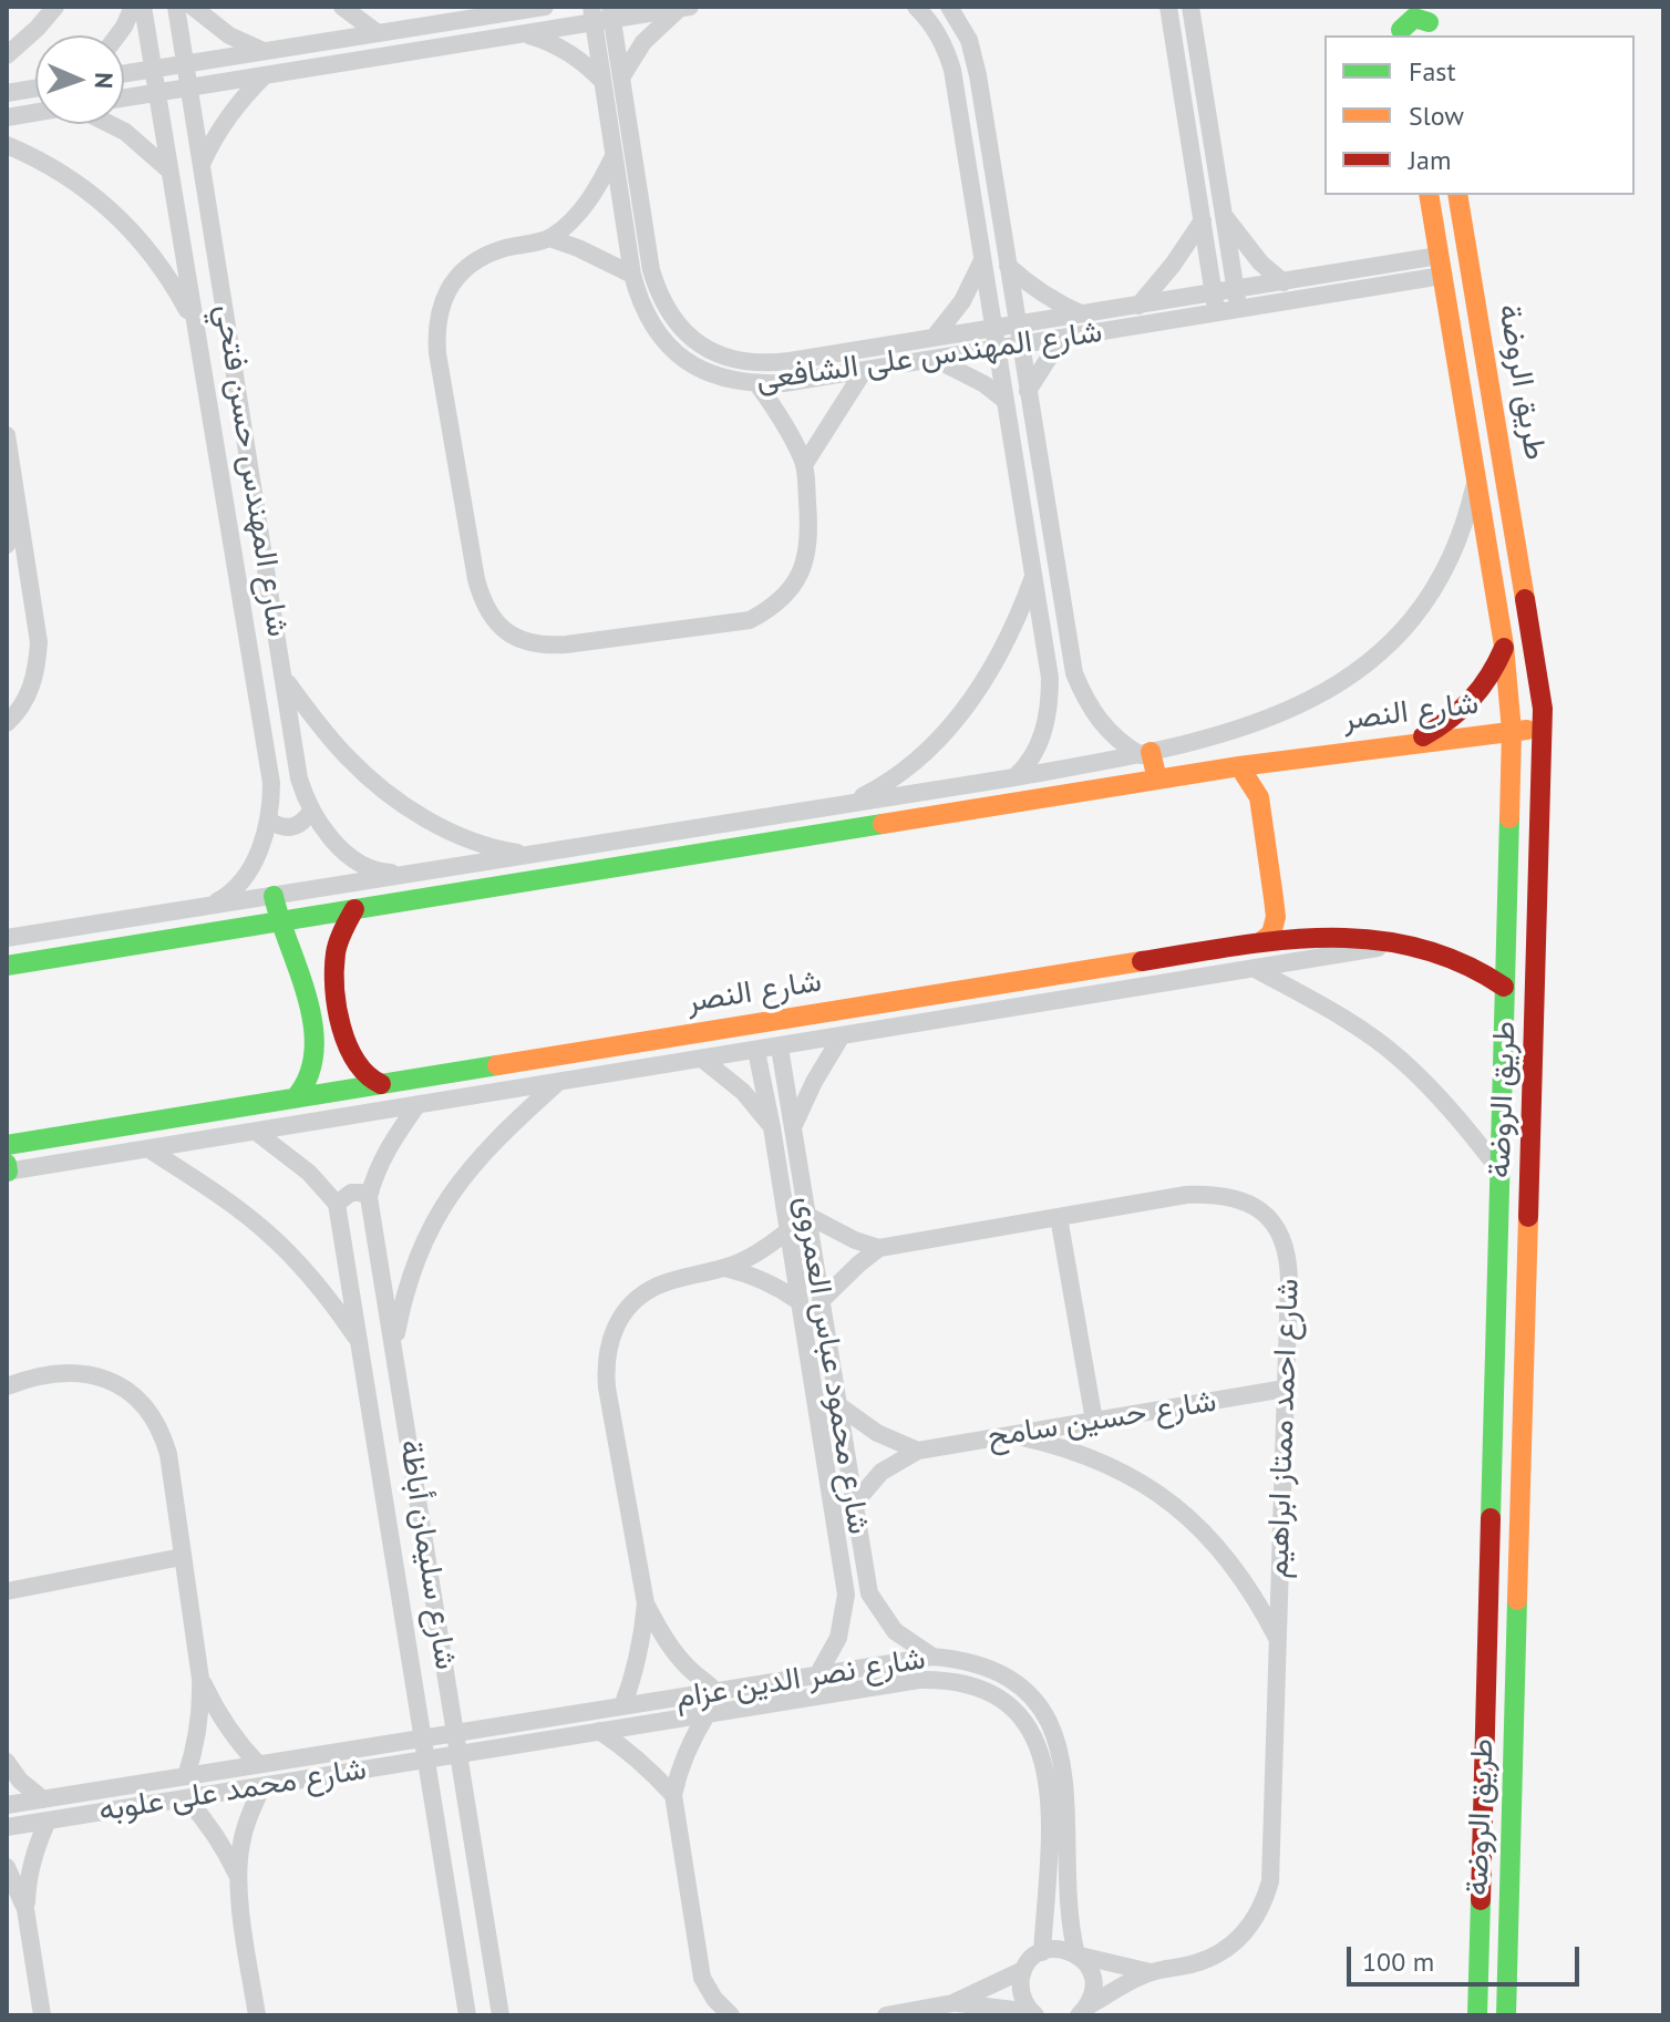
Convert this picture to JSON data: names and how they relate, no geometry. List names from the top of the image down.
{
  "streets": {
    "street": [
      "شارع المهندس على الشافعى",
      "طريق الروضة",
      "شارع المهندس حسن فتحي",
      "شارع النصر",
      "شارع محمود عباس العمروى",
      "شارع حسين سامح",
      "شارع احمد ممتاز ابراهيم",
      "شارع سليمان أباظة",
      "شارع نصر الدين عزام",
      "شارع محمد على علوبه"
    ]
  },
  "crossings": [
    ["شارع المهندس على الشافعى", "طريق الروضة"],
    ["طريق الروضة", "شارع النصر"],
    ["شارع محمود عباس العمروى", "شارع حسين سامح"],
    ["شارع محمود عباس العمروى", "شارع نصر الدين عزام"],
    ["شارع حسين سامح", "شارع احمد ممتاز ابراهيم"],
    ["شارع احمد ممتاز ابراهيم", "شارع نصر الدين عزام"],
    ["شارع سليمان أباظة", "شارع نصر الدين عزام"],
    ["شارع سليمان أباظة", "شارع محمد على علوبه"],
    ["شارع نصر الدين عزام", "شارع محمد على علوبه"]
  ],
  "legend": ["Fast", "Slow", "Jam"],
  "scale_bar": "100 m",
  "north": "right"
}
